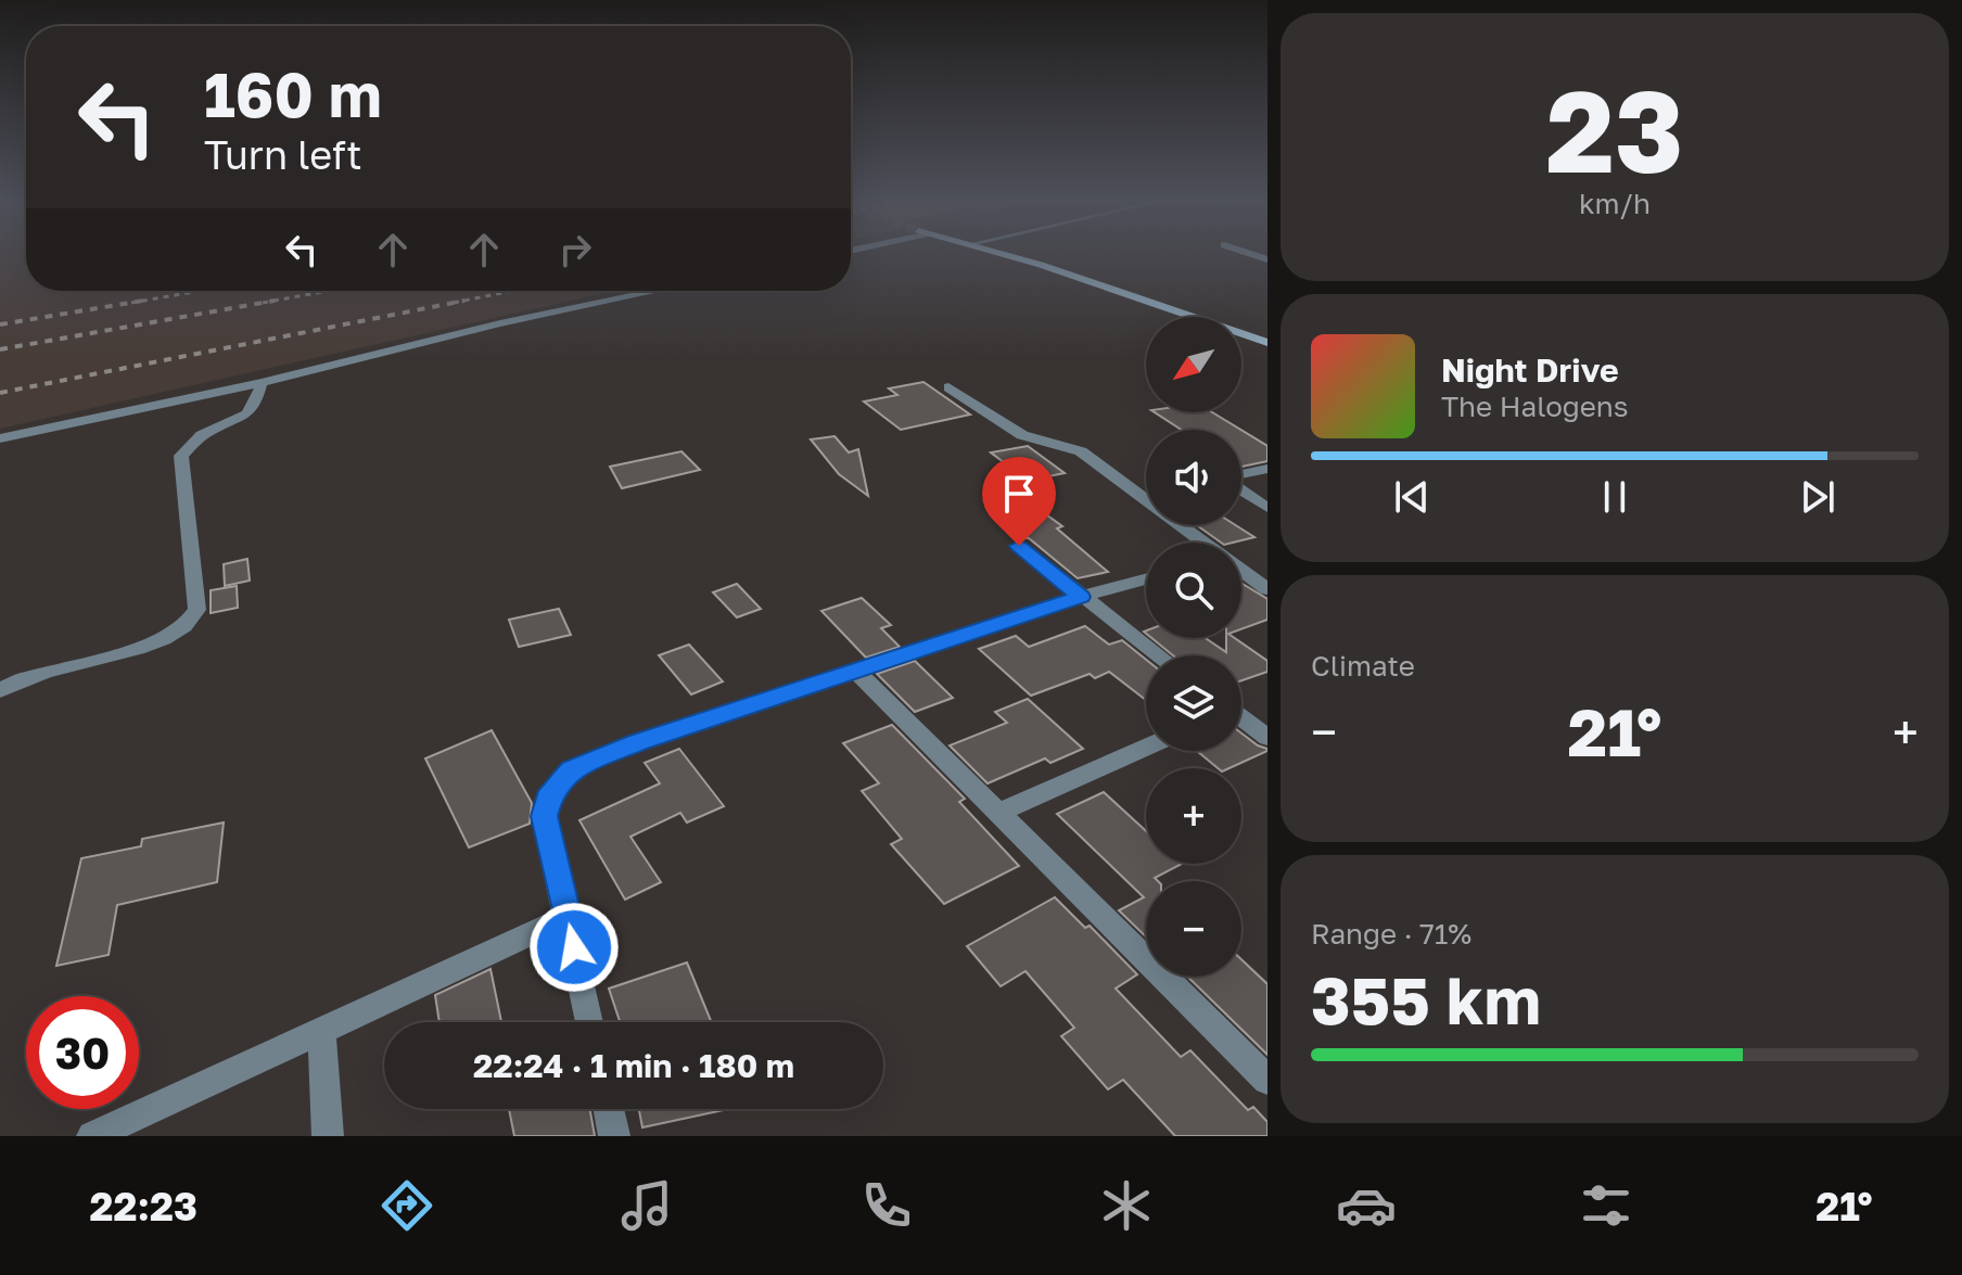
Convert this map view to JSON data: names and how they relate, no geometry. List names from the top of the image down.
{
  "north": "bottom left",
  "page": {
    "tile": [
      ["23", "km/h"],
      "Climate",
      ["Range · 71%", "355 km"]
    ],
    "turn": ["160 m", "Turn left"],
    "map_buttons": ["+", "−"],
    "song": ["Night Drive", "The Halogens"],
    "heat": ["−", "21°", "+"],
    "limit": "30",
    "trip": "22:24 · 1 min · 180 m",
    "tabs": ["22:23", "21°"]
  }
}
